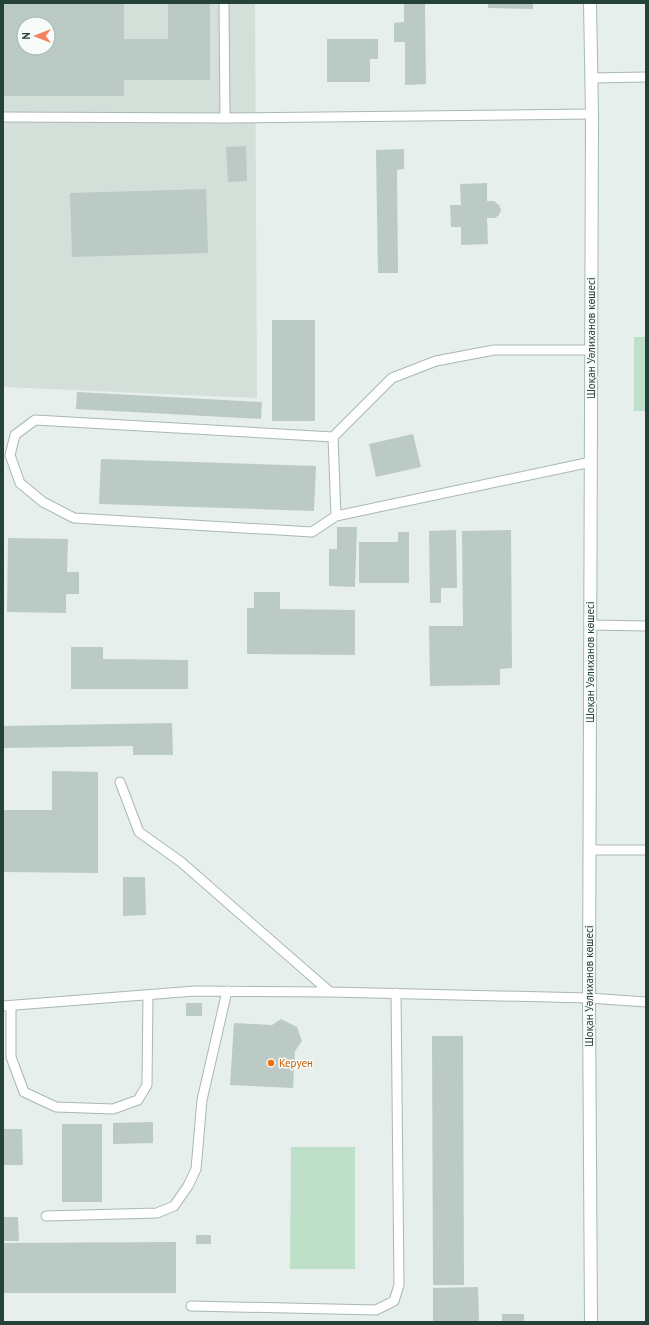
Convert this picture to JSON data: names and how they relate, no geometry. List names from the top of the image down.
{
  "streets": {
    "main road": ["Шоқан Уәлиханов көшесі"]
  },
  "places": ["Керуен"],
  "north": "left"
}
